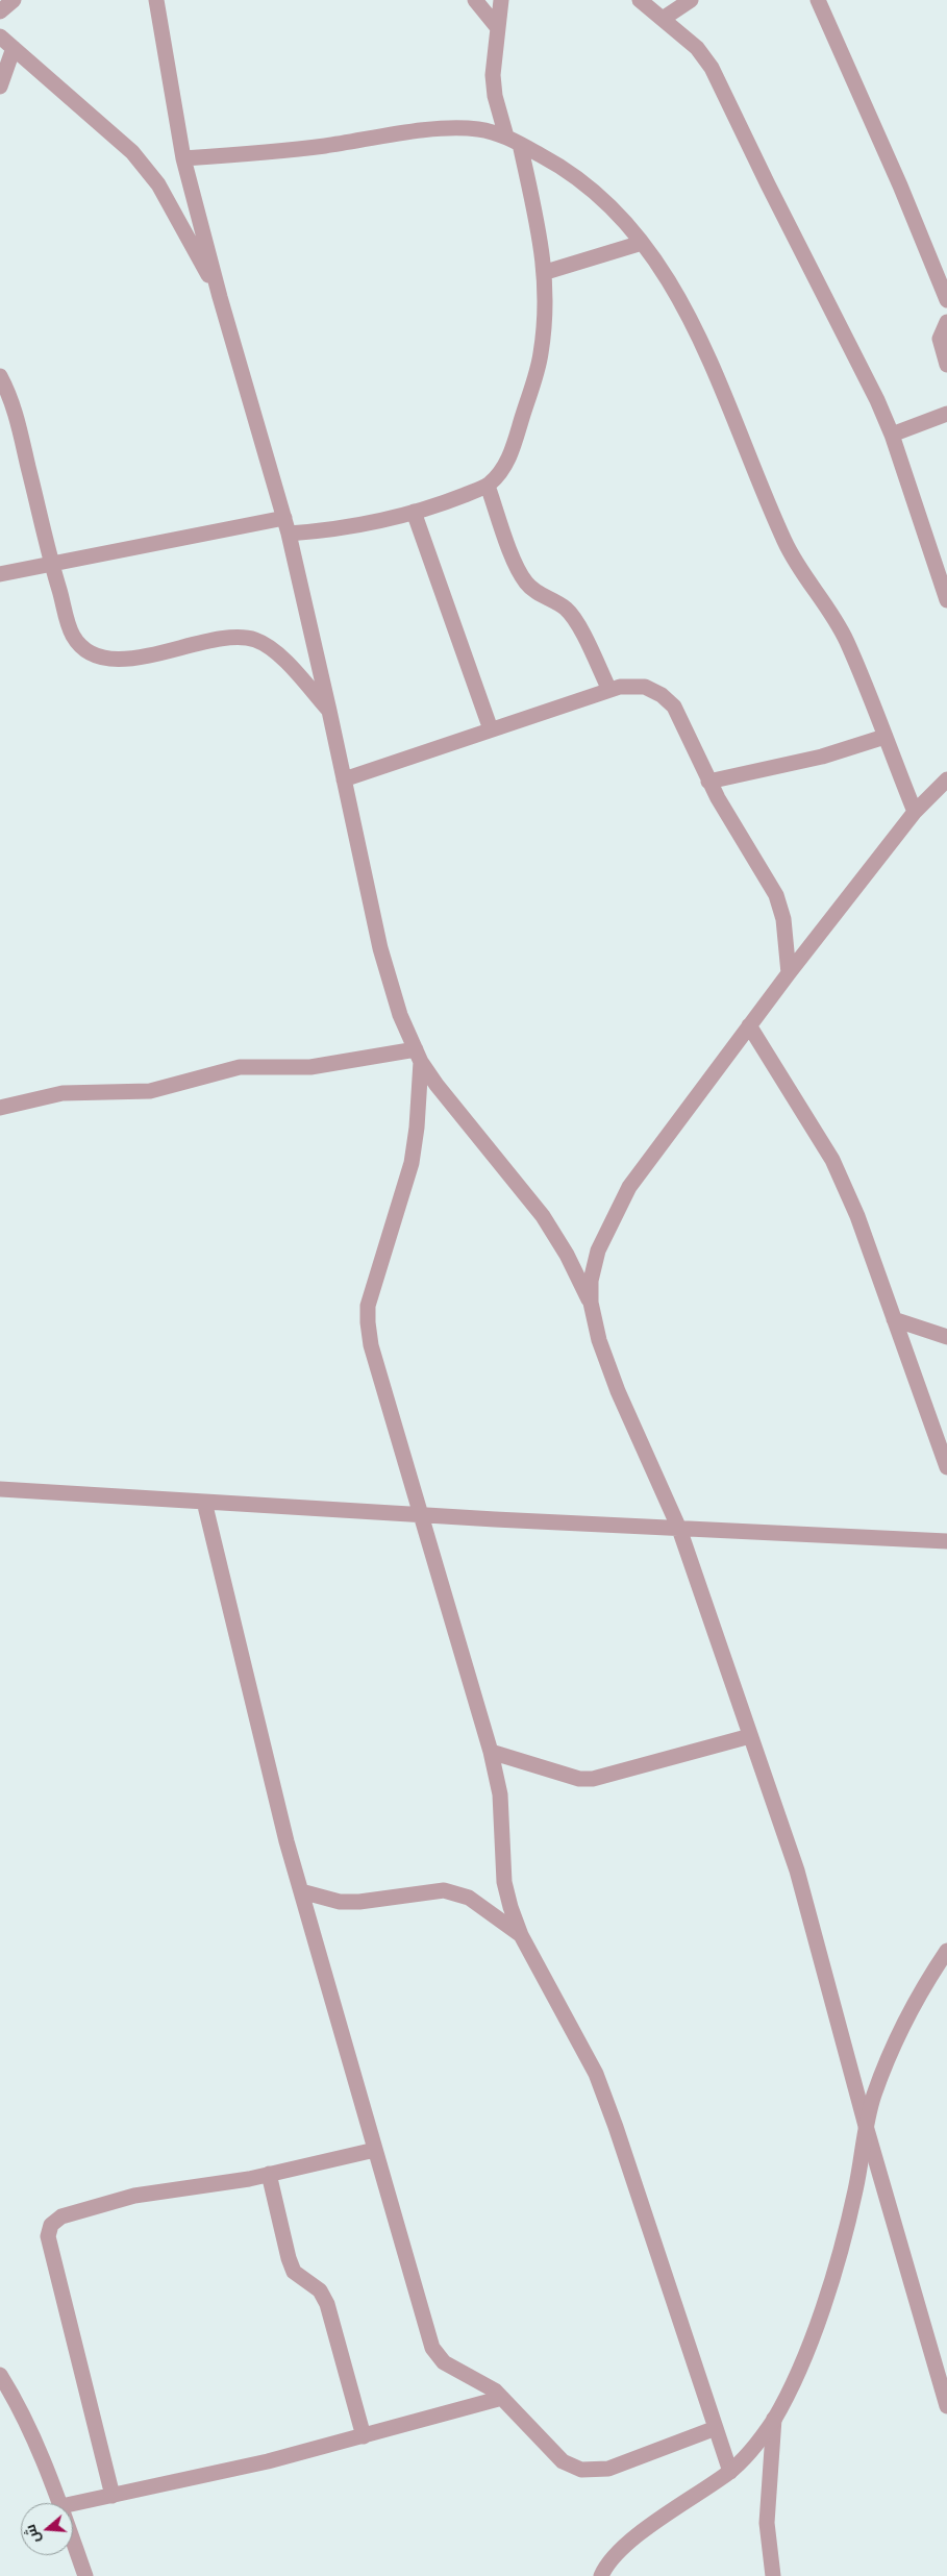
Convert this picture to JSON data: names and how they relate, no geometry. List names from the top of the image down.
{
  "north": "left"
}
